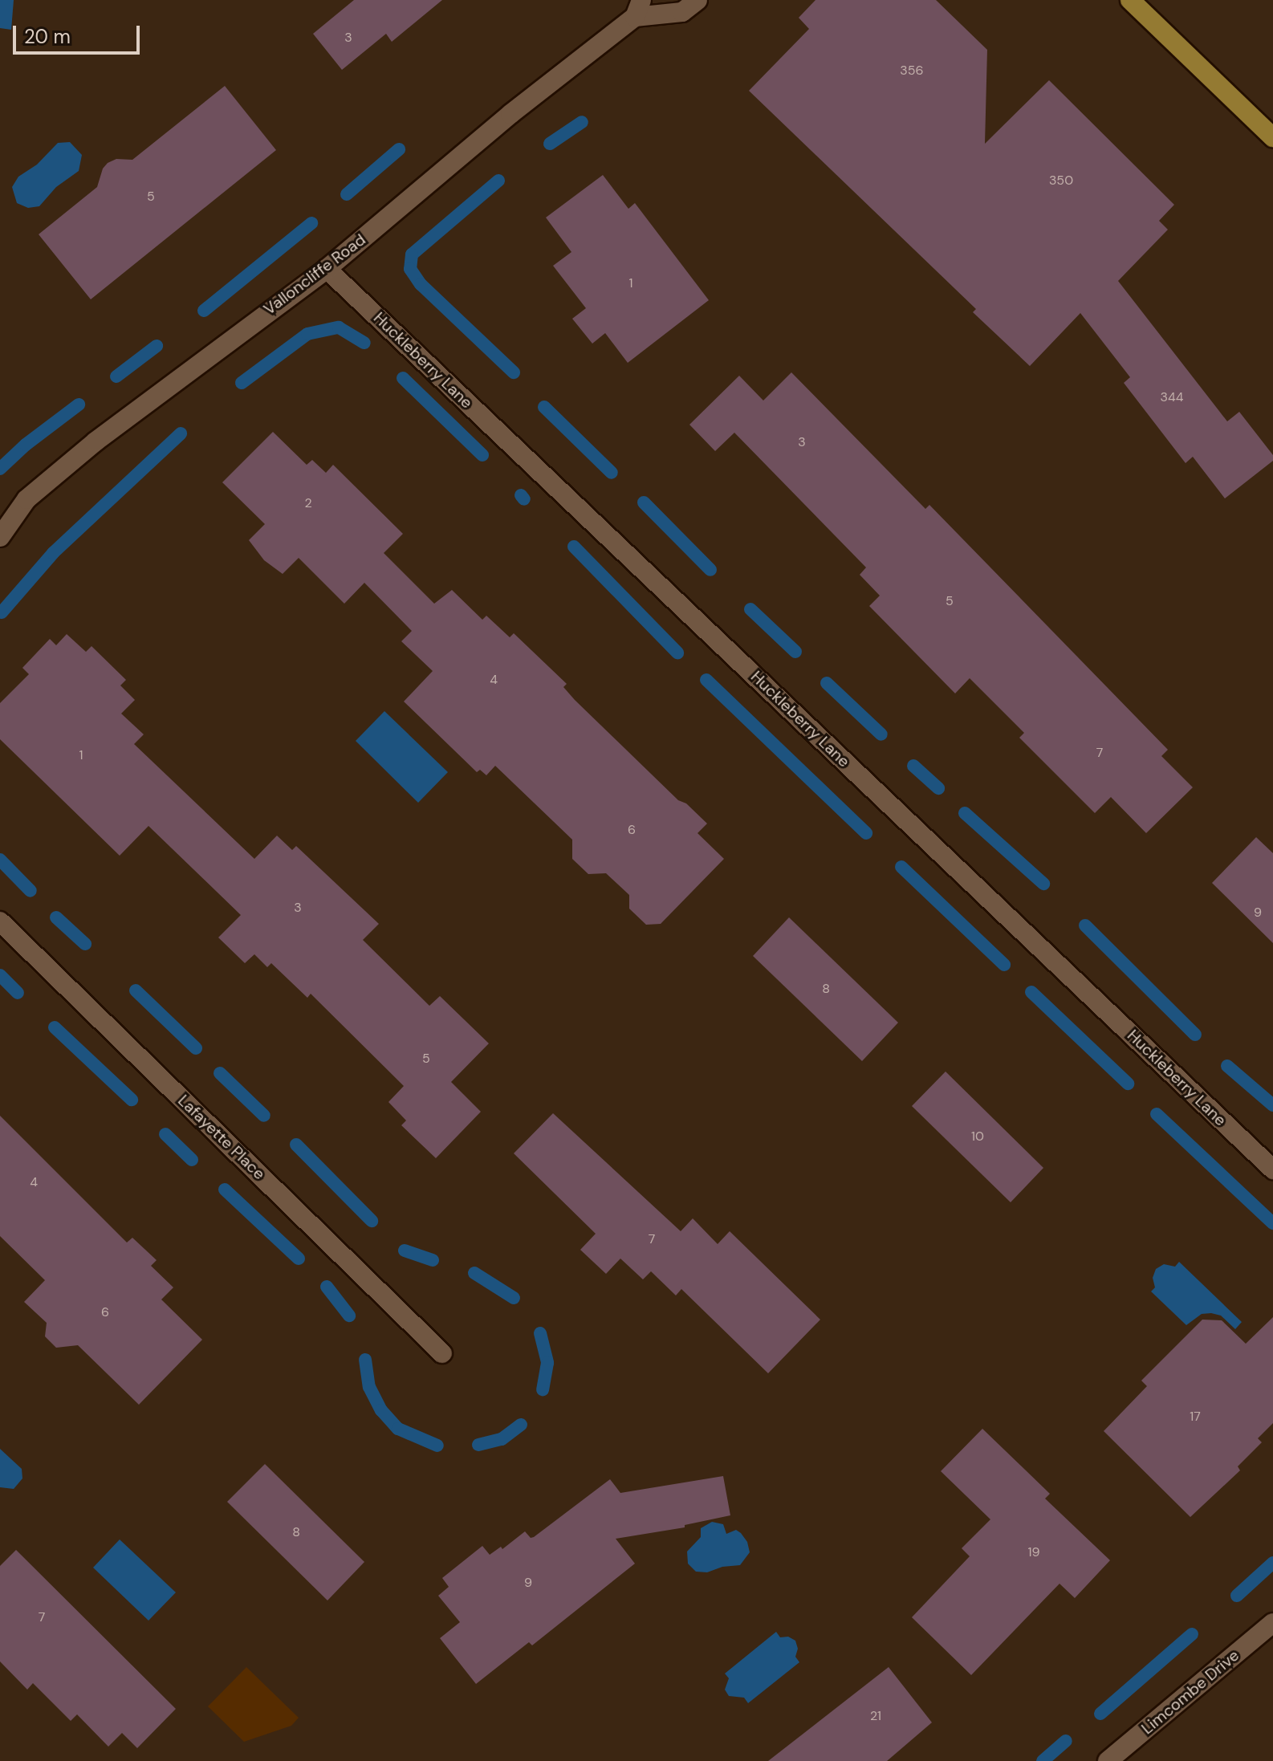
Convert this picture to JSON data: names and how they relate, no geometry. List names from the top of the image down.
{
  "streets": {
    "street": [
      "Valloncliffe Road",
      "Huckleberry Lane",
      "Lafayette Place",
      "Limcombe Drive"
    ]
  },
  "crossings": [
    ["Valloncliffe Road", "Huckleberry Lane"]
  ],
  "house_numbers": [
    "3",
    "356",
    "350",
    "5",
    "1",
    "344",
    "3",
    "2",
    "5",
    "4",
    "7",
    "1",
    "6",
    "3",
    "9",
    "8",
    "5",
    "10",
    "4",
    "7",
    "6",
    "17",
    "8",
    "19",
    "9",
    "7",
    "21"
  ],
  "scale_bar": "20 m"
}
